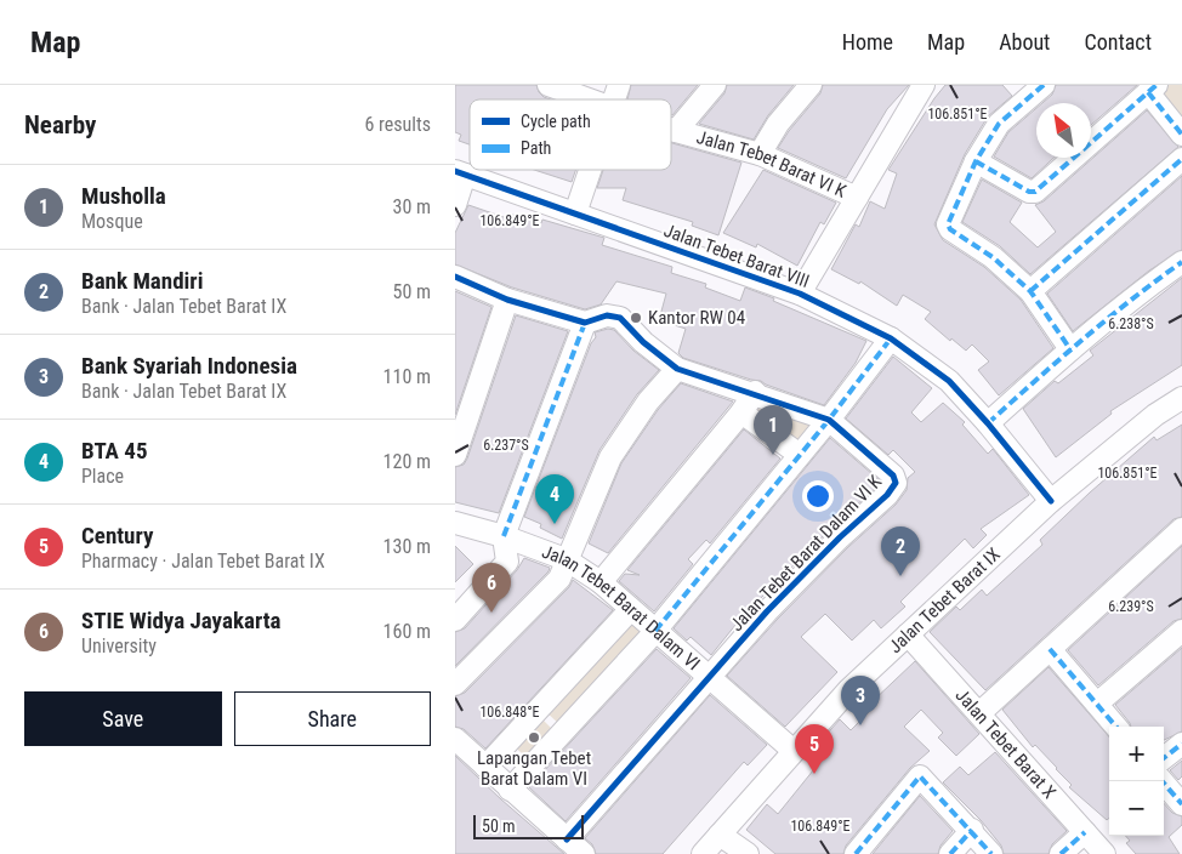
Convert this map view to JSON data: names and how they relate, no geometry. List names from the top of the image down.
{
  "streets": {
    "street": [
      "Jalan Tebet Barat VI K",
      "Jalan Tebet Barat VIII",
      "Jalan Tebet Barat Dalam VI K",
      "Jalan Tebet Barat IX",
      "Jalan Tebet Barat Dalam VI",
      "Jalan Tebet Barat X"
    ]
  },
  "crossings": [
    ["Jalan Tebet Barat VIII", "Jalan Tebet Barat IX"],
    ["Jalan Tebet Barat Dalam VI K", "Jalan Tebet Barat Dalam VI"],
    ["Jalan Tebet Barat IX", "Jalan Tebet Barat Dalam VI"],
    ["Jalan Tebet Barat IX", "Jalan Tebet Barat X"]
  ],
  "places": ["Kantor RW 04", "Lapangan Tebet Barat Dalam VI"],
  "legend": ["Cycle path", "Path"],
  "scale_bar": "50 m",
  "north": "top left",
  "page": {
    "header": "Map",
    "nav": [
      "Home",
      "Map",
      "About",
      "Contact"
    ],
    "heading": ["Nearby", "6 results"],
    "list": [
      {
        "mark": "1",
        "name": "Musholla",
        "note": "Mosque",
        "value": "30 m"
      },
      {
        "mark": "2",
        "name": "Bank Mandiri",
        "note": "Bank · Jalan Tebet Barat IX",
        "value": "50 m"
      },
      {
        "mark": "3",
        "name": "Bank Syariah Indonesia",
        "note": "Bank · Jalan Tebet Barat IX",
        "value": "110 m"
      },
      {
        "mark": "4",
        "name": "BTA 45",
        "note": "Place",
        "value": "120 m"
      },
      {
        "mark": "5",
        "name": "Century",
        "note": "Pharmacy · Jalan Tebet Barat IX",
        "value": "130 m"
      },
      {
        "mark": "6",
        "name": "STIE Widya Jayakarta",
        "note": "University",
        "value": "160 m"
      }
    ],
    "pins": [
      "1",
      "4",
      "2",
      "6",
      "3",
      "5"
    ],
    "buttons": ["Save", "Share"],
    "map_buttons": ["+", "−"],
    "scale": "50 m"
  },
  "coordinates": [
    "106.851°E",
    "106.849°E",
    "6.238°S",
    "6.237°S",
    "6.239°S",
    "106.848°E"
  ]
}
